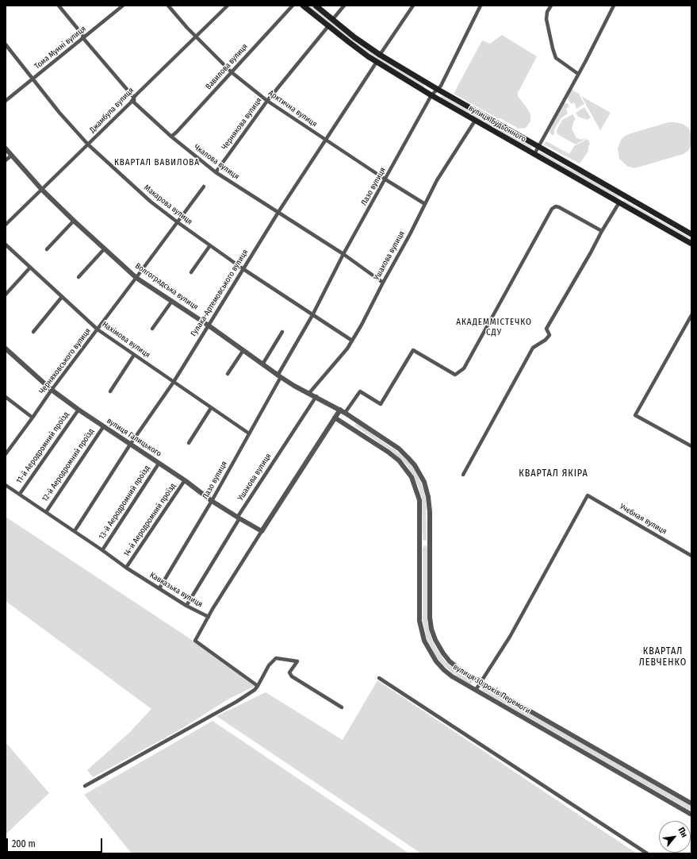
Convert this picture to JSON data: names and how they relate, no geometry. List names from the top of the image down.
{
  "streets": {
    "main road": ["вулиця Будьонного"],
    "street": [
      "Тома Мунні вулиця",
      "Вавилова вулиця",
      "Арктична вулиця",
      "Джамбула вулиця",
      "Чернякова вулиця",
      "Чкалова вулиця",
      "Лазо вулиця",
      "Макарова вулиця",
      "Ушакова вулиця",
      "Волгоградська вулиця",
      "Гулака-Артемовського вулиця",
      "Нахімова вулиця",
      "Черняховського вулиця",
      "вулиця Галицького",
      "11-й Аеродромний проїзд",
      "12-й Аеродромний проїзд",
      "13-й Аеродромний проїзд",
      "Учєбная вулиця",
      "14-й Аеродромний проїзд",
      "Кавказька вулиця",
      "вулиця 30 років Перемоги"
    ]
  },
  "crossings": [
    ["Тома Мунні вулиця", "Чкалова вулиця"],
    ["Тома Мунні вулиця", "Макарова вулиця"],
    ["Вавилова вулиця", "Арктична вулиця"],
    ["Вавилова вулиця", "Чкалова вулиця"],
    ["Арктична вулиця", "Джамбула вулиця"],
    ["Арктична вулиця", "Чернякова вулиця"],
    ["Арктична вулиця", "Лазо вулиця"],
    ["Арктична вулиця", "Ушакова вулиця"],
    ["Арктична вулиця", "Гулака-Артемовського вулиця"],
    ["Джамбула вулиця", "Чкалова вулиця"],
    ["Джамбула вулиця", "Макарова вулиця"],
    ["Джамбула вулиця", "Волгоградська вулиця"],
    ["Чернякова вулиця", "вулиця Будьонного"],
    ["Чернякова вулиця", "Чкалова вулиця"],
    ["вулиця Будьонного", "Лазо вулиця"],
    ["вулиця Будьонного", "Ушакова вулиця"],
    ["вулиця Будьонного", "Гулака-Артемовського вулиця"],
    ["Чкалова вулиця", "Лазо вулиця"],
    ["Чкалова вулиця", "Ушакова вулиця"],
    ["Чкалова вулиця", "Гулака-Артемовського вулиця"],
    ["Лазо вулиця", "Макарова вулиця"],
    ["Лазо вулиця", "Волгоградська вулиця"],
    ["Лазо вулиця", "Нахімова вулиця"],
    ["Лазо вулиця", "вулиця Галицького"],
    ["Лазо вулиця", "Кавказька вулиця"],
    ["Макарова вулиця", "Ушакова вулиця"],
    ["Макарова вулиця", "Гулака-Артемовського вулиця"],
    ["Ушакова вулиця", "Волгоградська вулиця"],
    ["Ушакова вулиця", "вулиця Галицького"],
    ["Ушакова вулиця", "Кавказька вулиця"],
    ["Волгоградська вулиця", "Гулака-Артемовського вулиця"],
    ["Волгоградська вулиця", "Черняховського вулиця"],
    ["Волгоградська вулиця", "вулиця 30 років Перемоги"],
    ["Гулака-Артемовського вулиця", "Нахімова вулиця"],
    ["Гулака-Артемовського вулиця", "вулиця Галицького"],
    ["Гулака-Артемовського вулиця", "Кавказька вулиця"],
    ["Нахімова вулиця", "Черняховського вулиця"],
    ["Черняховського вулиця", "вулиця Галицького"],
    ["вулиця Галицького", "11-й Аеродромний проїзд"],
    ["вулиця Галицького", "12-й Аеродромний проїзд"],
    ["вулиця Галицького", "13-й Аеродромний проїзд"],
    ["вулиця Галицького", "14-й Аеродромний проїзд"],
    ["11-й Аеродромний проїзд", "Кавказька вулиця"],
    ["12-й Аеродромний проїзд", "Кавказька вулиця"],
    ["13-й Аеродромний проїзд", "Кавказька вулиця"],
    ["Учєбная вулиця", "вулиця 30 років Перемоги"],
    ["14-й Аеродромний проїзд", "Кавказька вулиця"]
  ],
  "districts": [
    "КВАРТАЛ ВАВИЛОВА",
    "АКАДЕММІСТЕЧКО СДУ",
    "КВАРТАЛ ЯКІРА",
    "КВАРТАЛ ЛЕВЧЕНКО"
  ],
  "scale_bar": "200 m",
  "north": "top right"
}
